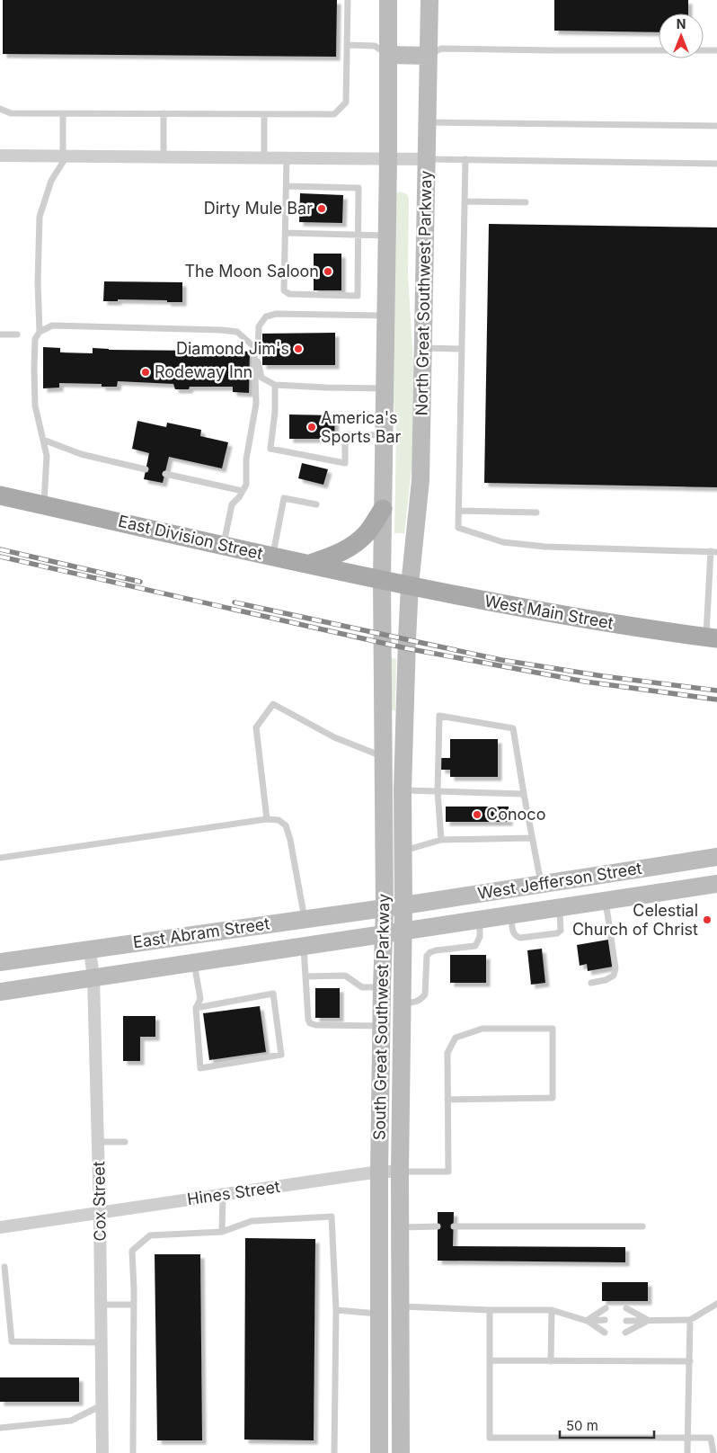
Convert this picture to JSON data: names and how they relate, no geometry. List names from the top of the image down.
{
  "streets": {
    "main road": [
      "North Great Southwest Parkway",
      "East Division Street",
      "West Main Street",
      "West Jefferson Street",
      "East Abram Street",
      "South Great Southwest Parkway"
    ],
    "street": ["Hines Street", "Cox Street"]
  },
  "crossings": [
    ["North Great Southwest Parkway", "West Main Street"],
    ["North Great Southwest Parkway", "South Great Southwest Parkway"],
    ["East Division Street", "West Main Street"],
    ["East Division Street", "South Great Southwest Parkway"],
    ["West Main Street", "South Great Southwest Parkway"],
    ["West Jefferson Street", "East Abram Street"],
    ["West Jefferson Street", "South Great Southwest Parkway"],
    ["East Abram Street", "South Great Southwest Parkway"],
    ["East Abram Street", "Cox Street"],
    ["South Great Southwest Parkway", "Hines Street"],
    ["Hines Street", "Cox Street"]
  ],
  "places": [
    "Dirty Mule Bar",
    "The Moon Saloon",
    "Diamond Jim's",
    "Rodeway Inn",
    "America's Sports Bar",
    "Conoco",
    "Celestial Church of Christ"
  ],
  "scale_bar": "50 m",
  "north": "top"
}
